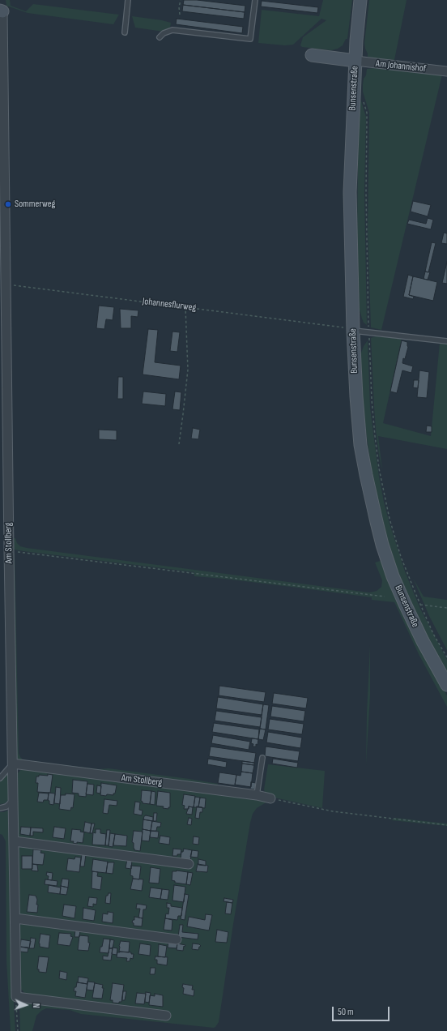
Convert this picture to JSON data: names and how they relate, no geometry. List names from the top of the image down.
{
  "streets": {
    "main road": ["Bunsenstraße"],
    "street": ["Am Johannishof", "Am Stollberg"],
    "path": ["Johannesflurweg"]
  },
  "crossings": [
    ["Am Johannishof", "Bunsenstraße"],
    ["Johannesflurweg", "Am Stollberg"]
  ],
  "places": ["Sommerweg"],
  "scale_bar": "50 m",
  "north": "right"
}
